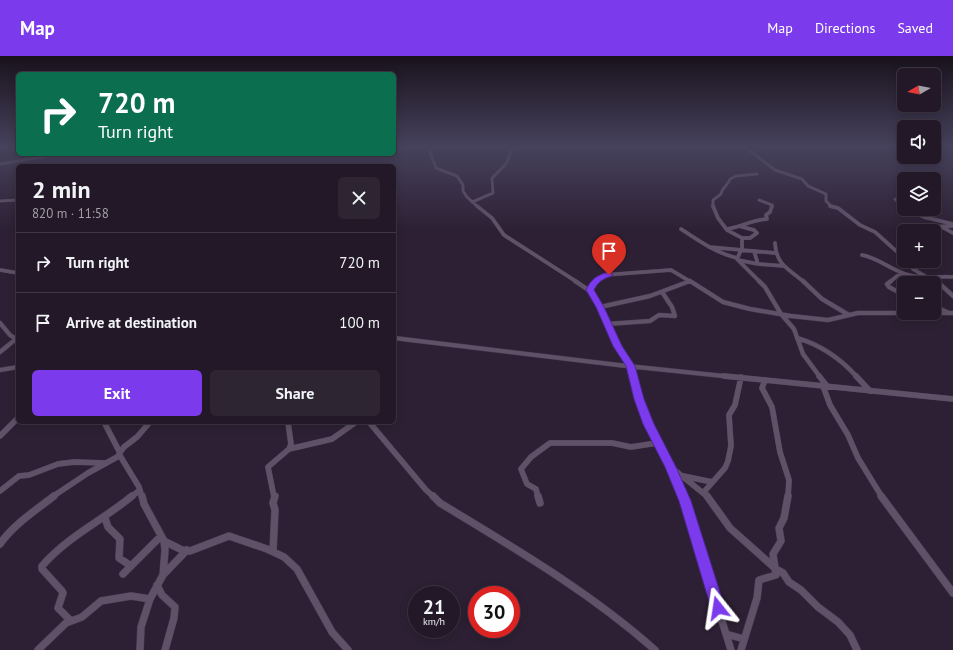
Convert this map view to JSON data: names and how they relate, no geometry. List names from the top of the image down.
{
  "north": "left",
  "page": {
    "header": "Map",
    "nav": ["Map", "Directions", "Saved"],
    "map_buttons": ["+", "−"],
    "turn": ["720 m", "Turn right"],
    "heading": ["2 min", "820 m · 11:58"],
    "list": [
      {
        "name": "Turn right",
        "value": "720 m"
      },
      {
        "name": "Arrive at destination",
        "value": "100 m"
      }
    ],
    "buttons": ["Exit", "Share"],
    "speed": "21 km/h",
    "limit": "30"
  }
}
